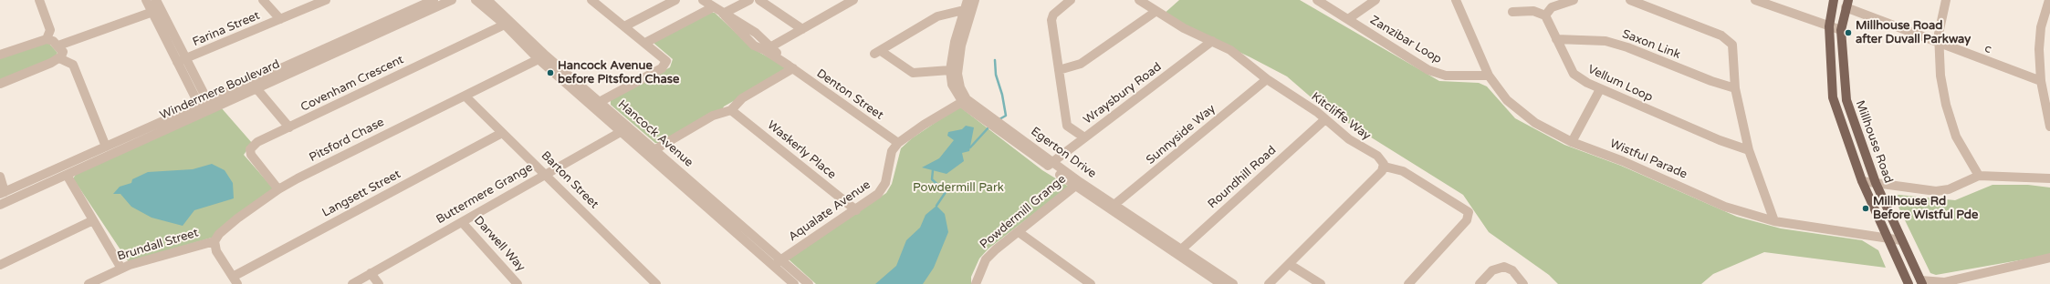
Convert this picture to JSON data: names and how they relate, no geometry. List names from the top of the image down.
{
  "streets": {
    "main road": ["Millhouse Road"],
    "street": [
      "Farina Street",
      "Zanzibar Loop",
      "Saxon Link",
      "c",
      "Covenham Crescent",
      "Vellum Loop",
      "Windermere Boulevard",
      "Wraysbury Road",
      "Denton Street",
      "Kitcliffe Way",
      "Hancock Avenue",
      "Sunnyside Way",
      "Pitsford Chase",
      "Waskerly Place",
      "Egerton Drive",
      "Wistful Parade",
      "Roundhill Road",
      "Barton Street",
      "Langsett Street",
      "Buttermere Grange",
      "Aqualate Avenue",
      "Powdermill Grange",
      "Darwell Way",
      "Brundall Street"
    ]
  },
  "crossings": [
    ["Zanzibar Loop", "Wistful Parade"],
    ["Saxon Link", "Vellum Loop"],
    ["c", "Millhouse Road"],
    ["Covenham Crescent", "Hancock Avenue"],
    ["Covenham Crescent", "Pitsford Chase"],
    ["Wraysbury Road", "Kitcliffe Way"],
    ["Wraysbury Road", "Egerton Drive"],
    ["Denton Street", "Aqualate Avenue"],
    ["Kitcliffe Way", "Sunnyside Way"],
    ["Kitcliffe Way", "Roundhill Road"],
    ["Hancock Avenue", "Pitsford Chase"],
    ["Hancock Avenue", "Buttermere Grange"],
    ["Hancock Avenue", "Aqualate Avenue"],
    ["Sunnyside Way", "Egerton Drive"],
    ["Pitsford Chase", "Barton Street"],
    ["Pitsford Chase", "Brundall Street"],
    ["Millhouse Road", "Wistful Parade"],
    ["Waskerly Place", "Aqualate Avenue"],
    ["Egerton Drive", "Roundhill Road"],
    ["Egerton Drive", "Aqualate Avenue"],
    ["Egerton Drive", "Powdermill Grange"],
    ["Barton Street", "Langsett Street"],
    ["Barton Street", "Buttermere Grange"],
    ["Buttermere Grange", "Darwell Way"]
  ],
  "parks": ["Powdermill Park"],
  "places": ["Millhouse Road after Duvall Parkway", "Hancock Avenue before Pitsford Chase", "Millhouse Rd Before Wistful Pde"]
}
